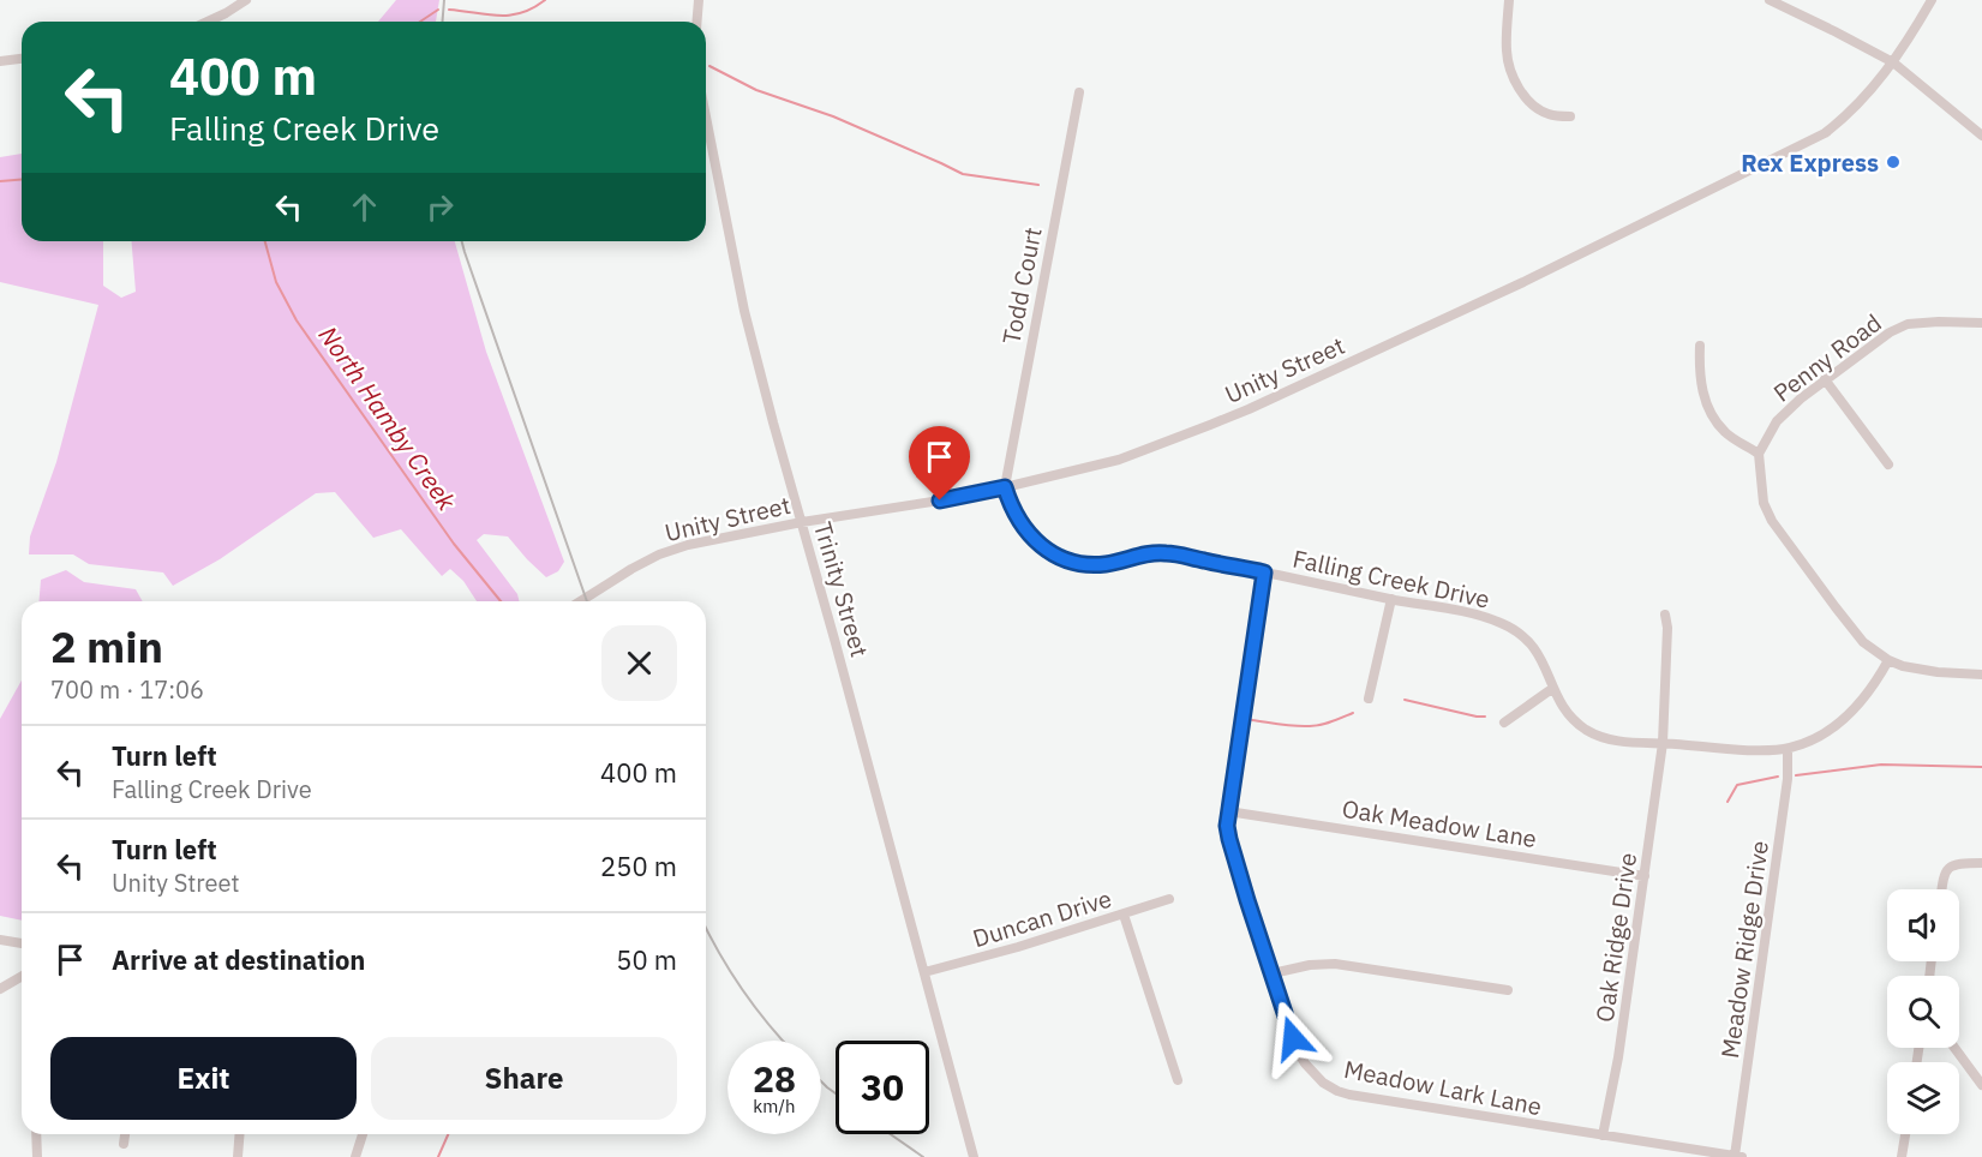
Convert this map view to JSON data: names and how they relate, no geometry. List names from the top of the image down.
{
  "streets": {
    "street": [
      "Todd Court",
      "Penny Road",
      "Unity Street",
      "Falling Creek Drive",
      "Trinity Street",
      "Oak Meadow Lane",
      "Duncan Drive",
      "Oak Ridge Drive",
      "Meadow Ridge Drive",
      "Meadow Lark Lane"
    ]
  },
  "crossings": [
    ["Todd Court", "Unity Street"],
    ["Todd Court", "Falling Creek Drive"],
    ["Unity Street", "Falling Creek Drive"],
    ["Unity Street", "Trinity Street"],
    ["Falling Creek Drive", "Oak Ridge Drive"],
    ["Falling Creek Drive", "Meadow Ridge Drive"],
    ["Falling Creek Drive", "Meadow Lark Lane"],
    ["Trinity Street", "Duncan Drive"],
    ["Oak Meadow Lane", "Oak Ridge Drive"],
    ["Oak Meadow Lane", "Meadow Lark Lane"],
    ["Oak Ridge Drive", "Meadow Lark Lane"],
    ["Meadow Ridge Drive", "Meadow Lark Lane"]
  ],
  "water": ["North Hamby Creek"],
  "places": ["Rex Express"],
  "page": {
    "turn": ["400 m", "Falling Creek Drive"],
    "heading": ["2 min", "700 m · 17:06"],
    "list": [
      {
        "name": "Turn left",
        "note": "Falling Creek Drive",
        "value": "400 m"
      },
      {
        "name": "Turn left",
        "note": "Unity Street",
        "value": "250 m"
      },
      {
        "name": "Arrive at destination",
        "value": "50 m"
      }
    ],
    "buttons": ["Exit", "Share"],
    "speed": "28 km/h",
    "limit": "30"
  }
}
